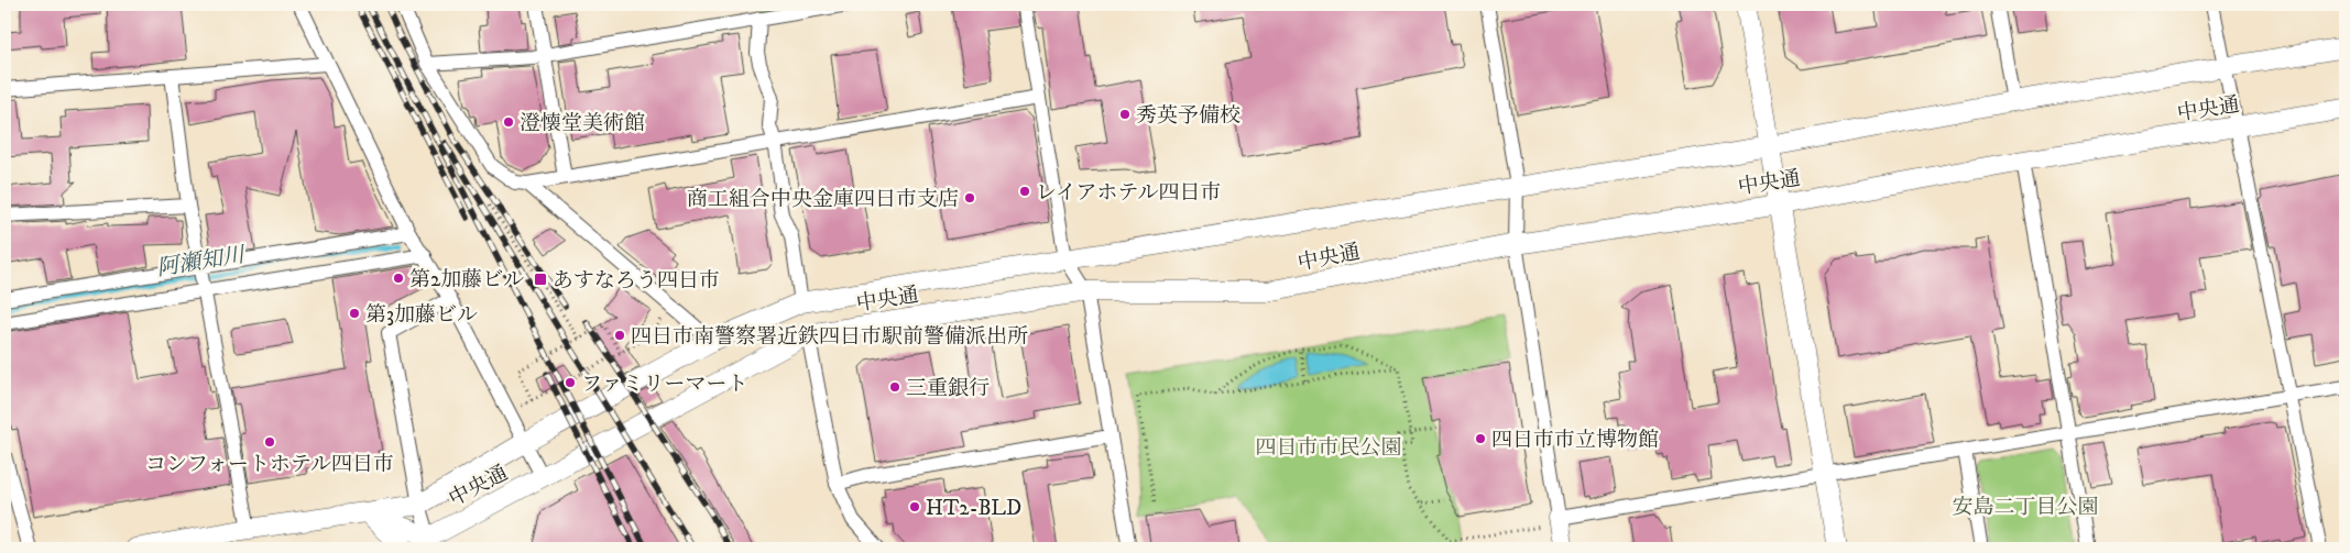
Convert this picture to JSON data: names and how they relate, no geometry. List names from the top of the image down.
{
  "streets": {
    "street": ["中央通"]
  },
  "water": ["阿瀬知川"],
  "parks": ["四日市市民公園", "安島二丁目公園"],
  "places": {
    "other": [
      "秀英予備校",
      "澄懐堂美術館",
      "レイアホテル四日市",
      "商工組合中央金庫四日市支店",
      "第2加藤ビル",
      "第3加藤ビル",
      "四日市南警察署近鉄四日市駅前警備派出所",
      "ファミリーマート",
      "三重銀行",
      "四日市市立博物館",
      "コンフォートホテル四日市",
      "HT2-BLD"
    ],
    "transit": ["あすなろう四日市"]
  }
}
